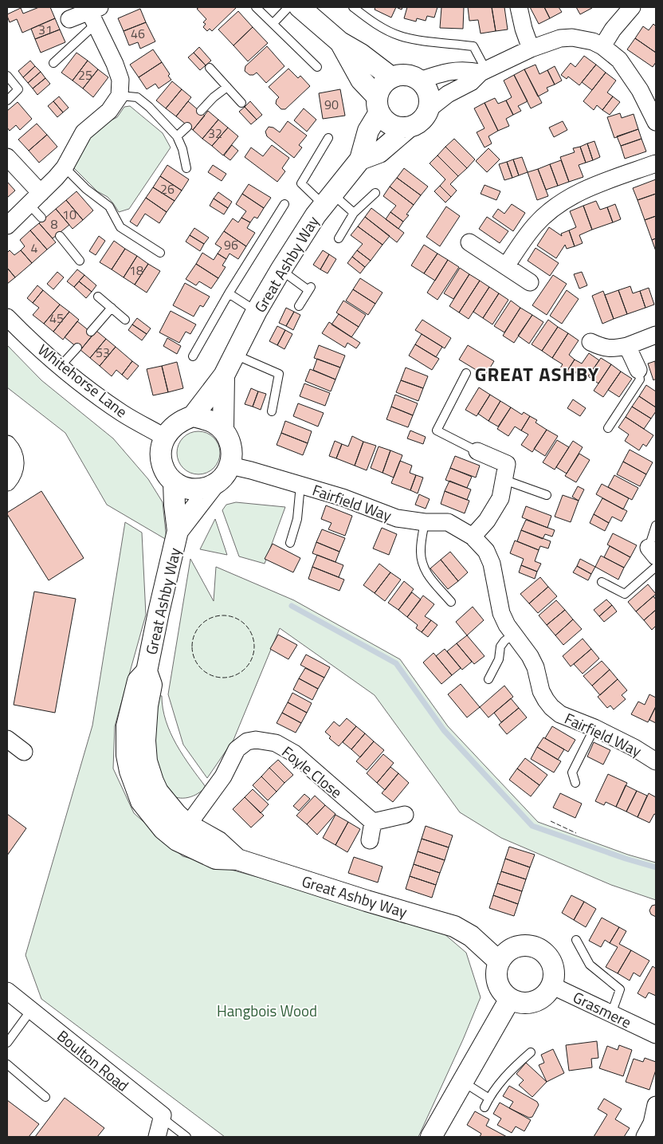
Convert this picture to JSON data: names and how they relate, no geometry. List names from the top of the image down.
{
  "streets": {
    "street": [
      "Great Ashby Way",
      "Whitehorse Lane",
      "Fairfield Way",
      "Foyle Close",
      "Grasmere",
      "Boulton Road"
    ]
  },
  "crossings": [
    ["Great Ashby Way", "Whitehorse Lane"],
    ["Great Ashby Way", "Fairfield Way"],
    ["Great Ashby Way", "Foyle Close"],
    ["Great Ashby Way", "Grasmere"],
    ["Whitehorse Lane", "Fairfield Way"]
  ],
  "districts": ["GREAT ASHBY"],
  "parks": ["Hangbois Wood"],
  "house_numbers": [
    "31",
    "46",
    "25",
    "90",
    "32",
    "26",
    "10",
    "8",
    "96",
    "4",
    "18",
    "45",
    "53"
  ]
}
